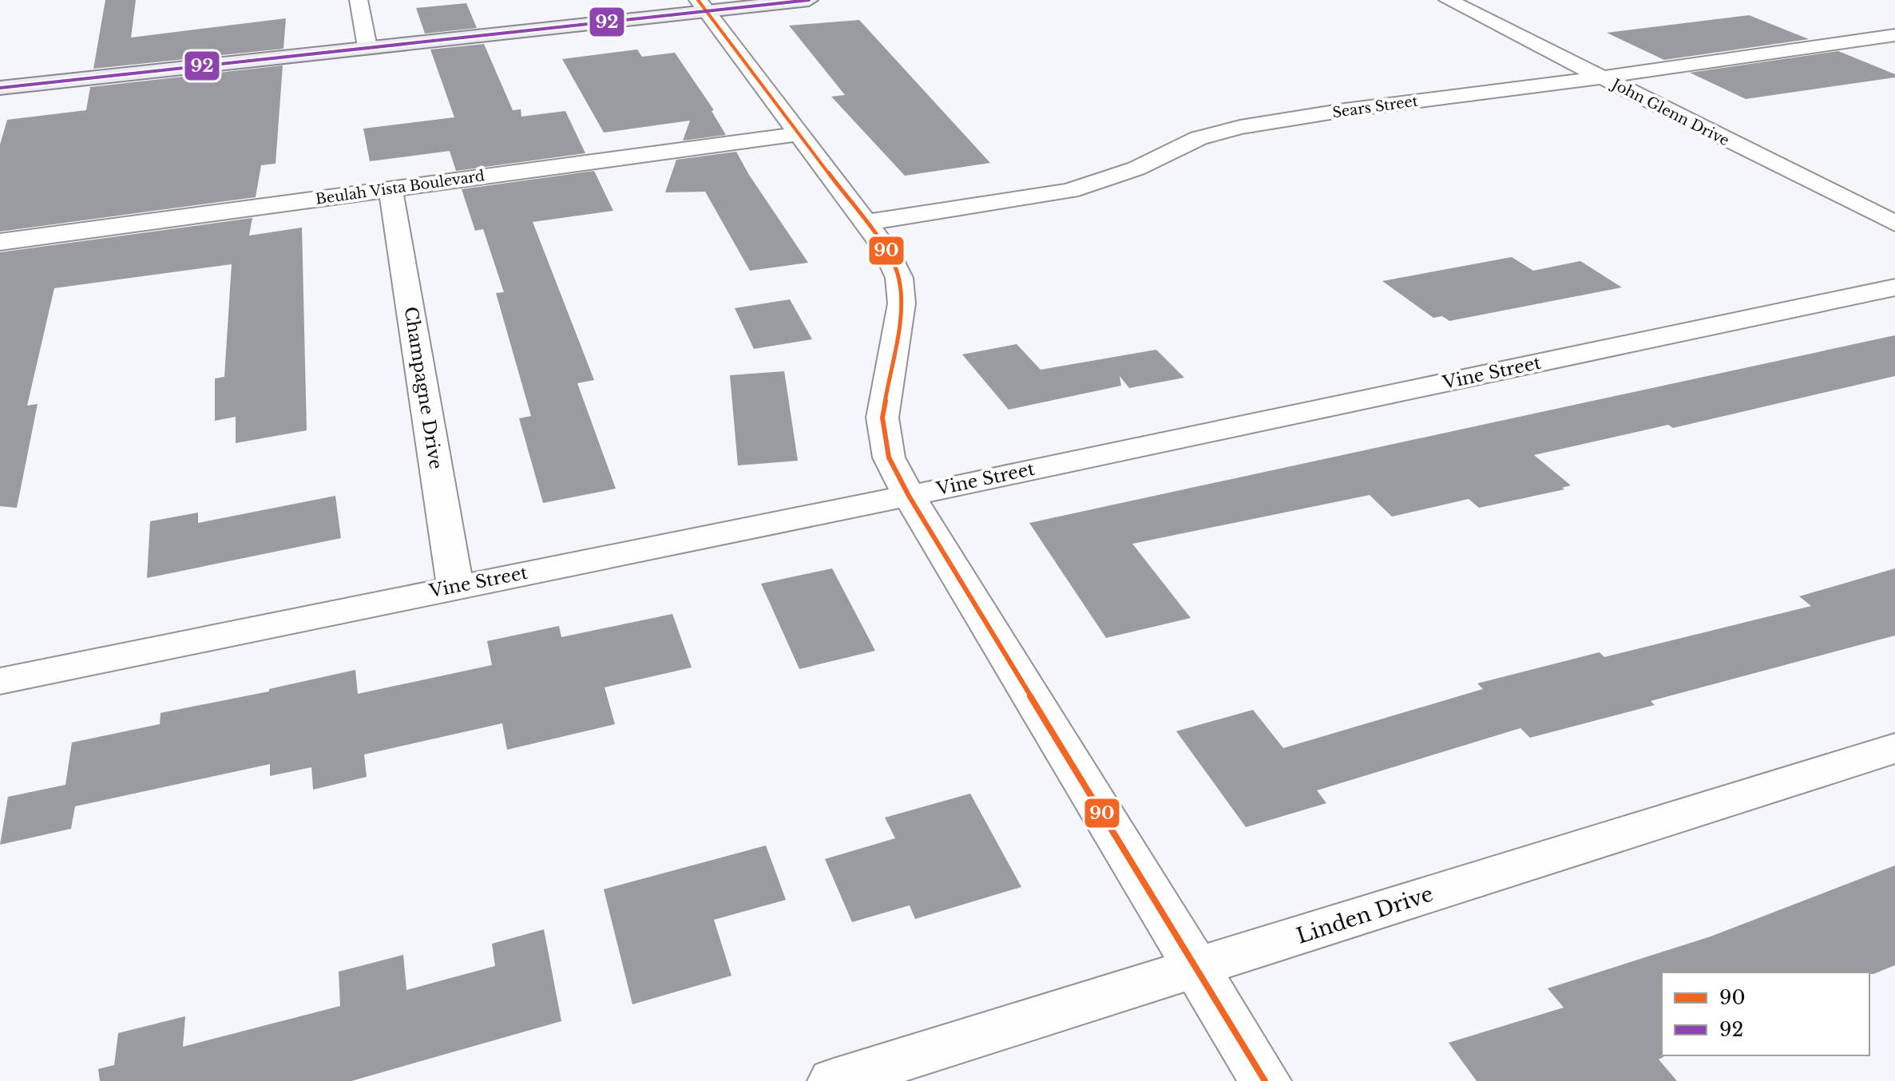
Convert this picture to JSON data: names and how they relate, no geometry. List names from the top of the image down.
{
  "streets": {
    "street": [
      "Sears Street",
      "John Glenn Drive",
      "Beulah Vista Boulevard",
      "Vine Street",
      "Champagne Drive",
      "Linden Drive"
    ]
  },
  "crossings": [
    ["Sears Street", "John Glenn Drive"],
    ["Beulah Vista Boulevard", "Champagne Drive"],
    ["Vine Street", "Champagne Drive"]
  ],
  "lines": ["transit line 90", "transit line 92"],
  "legend": ["90", "92"]
}
